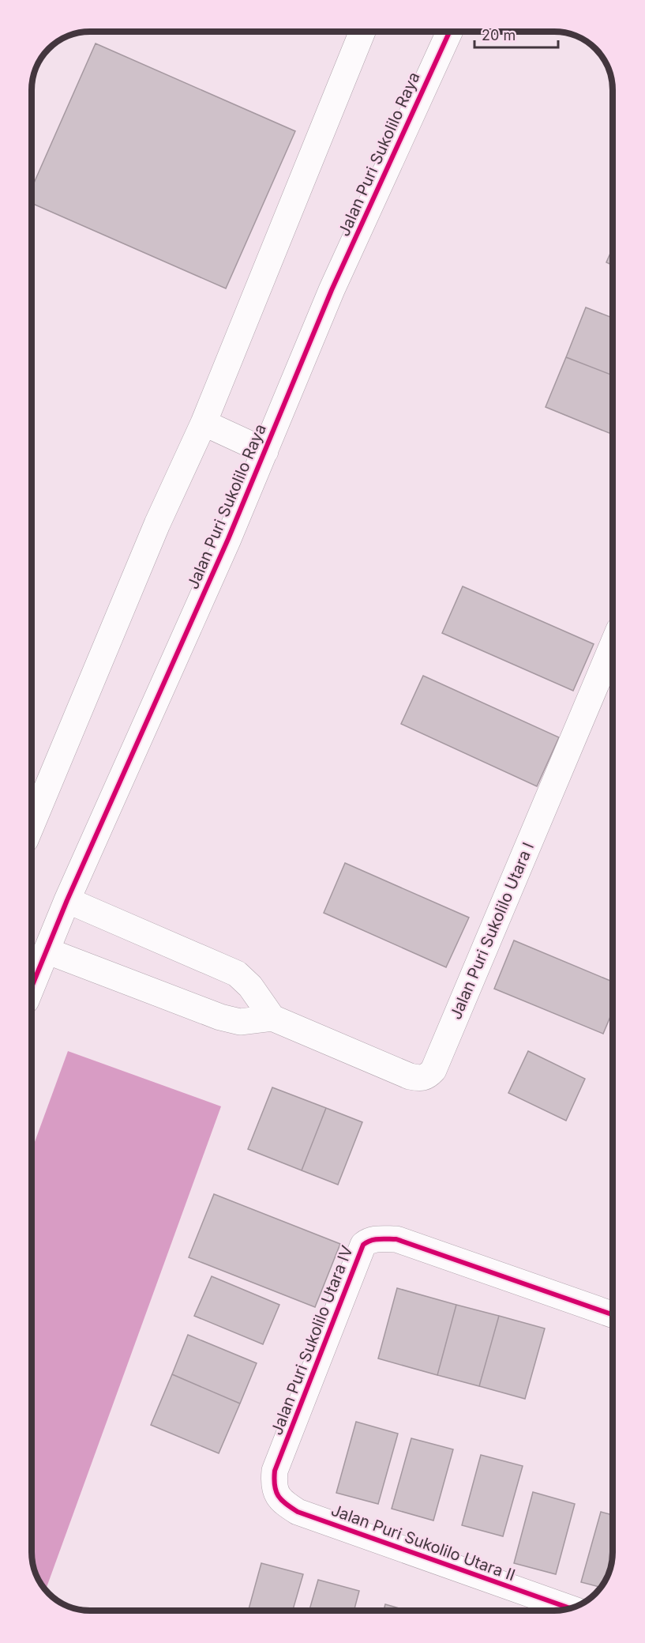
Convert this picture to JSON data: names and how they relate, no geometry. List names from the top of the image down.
{
  "streets": {
    "street": [
      "Jalan Puri Sukolilo Raya",
      "Jalan Puri Sukolilo Utara I",
      "Jalan Puri Sukolilo Utara IV",
      "Jalan Puri Sukolilo Utara II"
    ]
  },
  "crossings": [
    ["Jalan Puri Sukolilo Utara IV", "Jalan Puri Sukolilo Utara II"]
  ],
  "scale_bar": "20 m"
}
